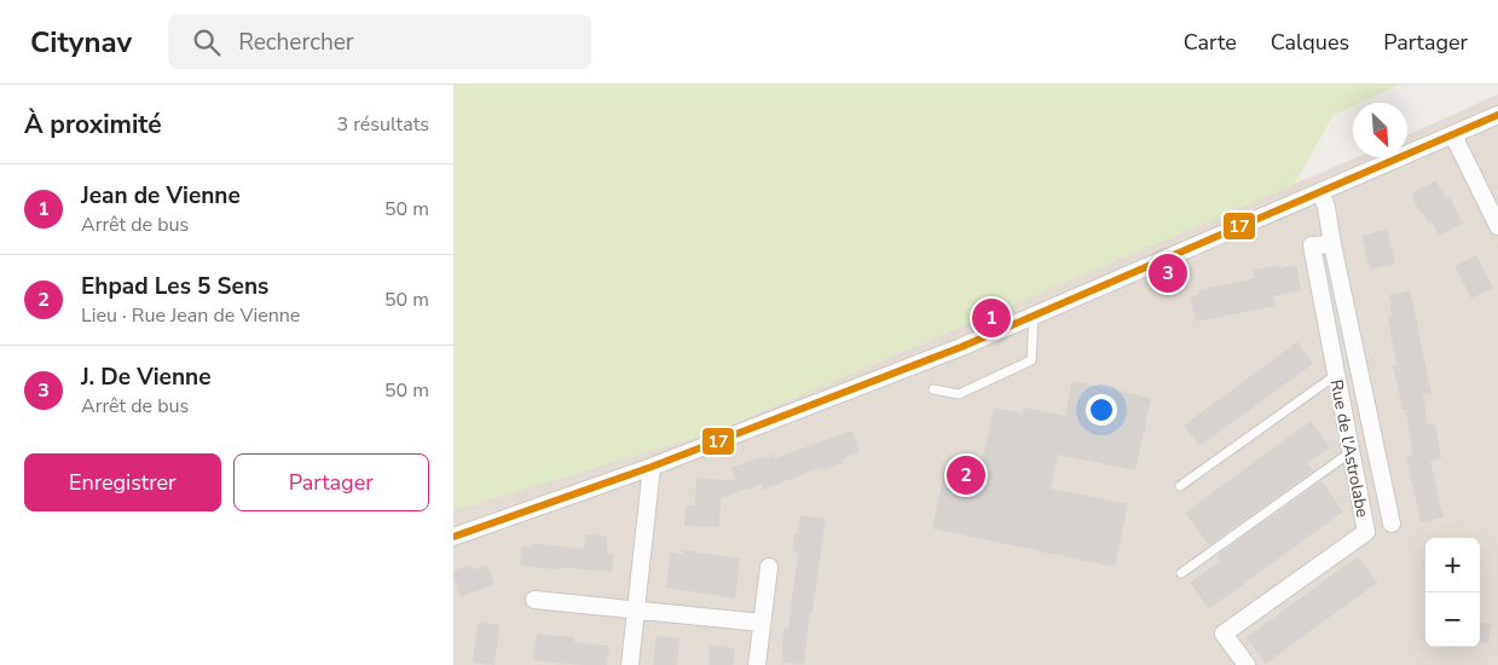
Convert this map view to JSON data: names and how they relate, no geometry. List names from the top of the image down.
{
  "streets": {
    "street": ["Rue de l'Astrolabe"]
  },
  "lines": ["transit line 17"],
  "north": "bottom right",
  "page": {
    "header": "Citynav",
    "search": "Rechercher",
    "nav": ["Carte", "Calques", "Partager"],
    "heading": ["À proximité", "3 résultats"],
    "list": [
      {
        "mark": "1",
        "name": "Jean de Vienne",
        "note": "Arrêt de bus",
        "value": "50 m"
      },
      {
        "mark": "2",
        "name": "Ehpad Les 5 Sens",
        "note": "Lieu · Rue Jean de Vienne",
        "value": "50 m"
      },
      {
        "mark": "3",
        "name": "J. De Vienne",
        "note": "Arrêt de bus",
        "value": "50 m"
      }
    ],
    "pins": ["3", "1", "2"],
    "buttons": ["Enregistrer", "Partager"],
    "map_buttons": ["+", "−"]
  }
}
